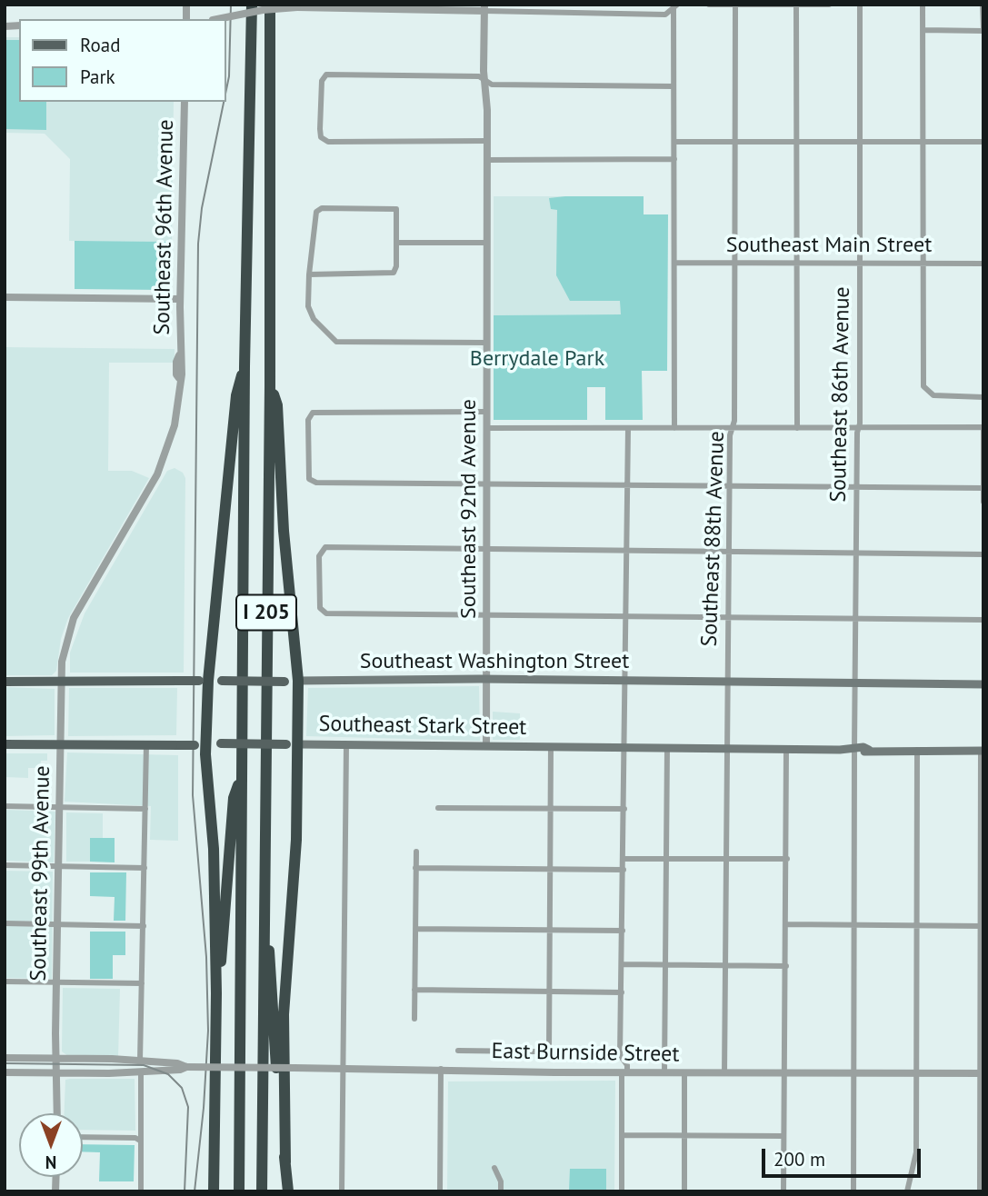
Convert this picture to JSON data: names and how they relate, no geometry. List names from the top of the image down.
{
  "streets": {
    "highway": ["I 205"],
    "main road": ["Southeast Washington Street", "Southeast Stark Street"],
    "street": [
      "Southeast 96th Avenue",
      "Southeast Main Street",
      "Southeast 86th Avenue",
      "Southeast 92nd Avenue",
      "Southeast 88th Avenue",
      "Southeast 99th Avenue",
      "East Burnside Street"
    ]
  },
  "crossings": [
    ["Southeast 96th Avenue", "Southeast Washington Street"],
    ["Southeast 96th Avenue", "Southeast 99th Avenue"],
    ["Southeast Main Street", "Southeast 86th Avenue"],
    ["Southeast Main Street", "Southeast 88th Avenue"],
    ["Southeast 86th Avenue", "Southeast Washington Street"],
    ["Southeast 86th Avenue", "Southeast Stark Street"],
    ["Southeast 86th Avenue", "East Burnside Street"],
    ["Southeast 92nd Avenue", "Southeast Washington Street"],
    ["Southeast 92nd Avenue", "Southeast Stark Street"],
    ["Southeast 88th Avenue", "Southeast Washington Street"],
    ["Southeast 88th Avenue", "Southeast Stark Street"],
    ["Southeast 88th Avenue", "East Burnside Street"],
    ["Southeast Washington Street", "Southeast 99th Avenue"],
    ["Southeast Stark Street", "Southeast 99th Avenue"],
    ["Southeast 99th Avenue", "East Burnside Street"]
  ],
  "parks": ["Berrydale Park"],
  "legend": ["Road", "Park"],
  "scale_bar": "200 m",
  "north": "bottom"
}
